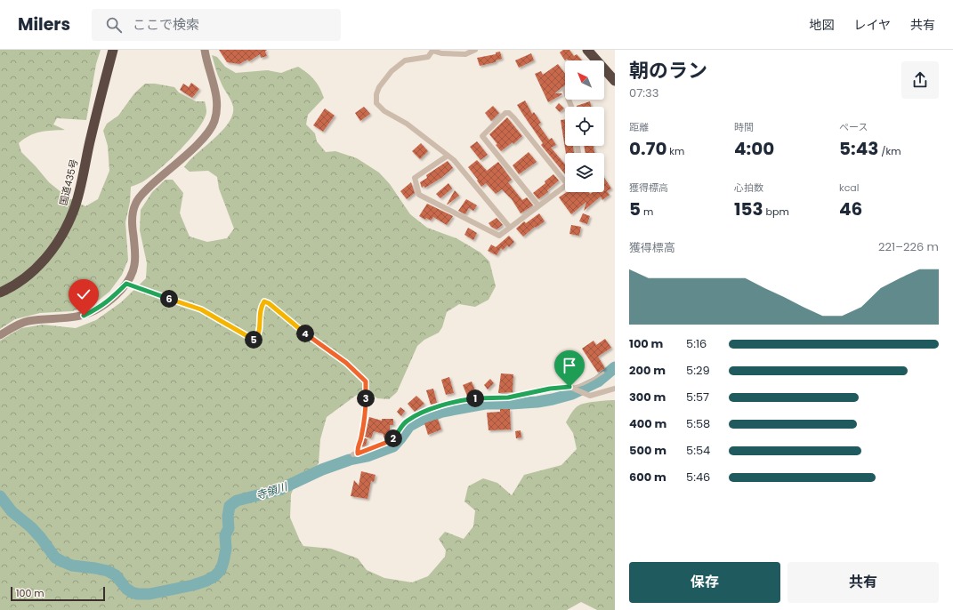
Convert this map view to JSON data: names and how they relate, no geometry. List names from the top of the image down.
{
  "streets": {
    "highway": ["国道435号"]
  },
  "water": ["寺領川"],
  "scale_bar": "100 m",
  "north": "top left",
  "page": {
    "header": "Milers",
    "search": "ここで検索",
    "nav": ["地図", "レイヤ", "共有"],
    "heading": ["朝のラン", "07:33"],
    "stats": [
      ["距離", "0.70 km"],
      ["時間", "4:00"],
      ["ペース", "5:43 /km"],
      ["獲得標高", "5 m"],
      ["心拍数", "153 bpm"],
      ["kcal", "46"]
    ],
    "chart": ["獲得標高", "221–226 m"],
    "pins": [
      "6",
      "4",
      "5",
      "1",
      "3",
      "2"
    ],
    "list": [
      {
        "name": "100 m",
        "note": "5:16"
      },
      {
        "name": "200 m",
        "note": "5:29"
      },
      {
        "name": "300 m",
        "note": "5:57"
      },
      {
        "name": "400 m",
        "note": "5:58"
      },
      {
        "name": "500 m",
        "note": "5:54"
      },
      {
        "name": "600 m",
        "note": "5:46"
      }
    ],
    "buttons": ["保存", "共有"],
    "scale": "100 m"
  }
}
